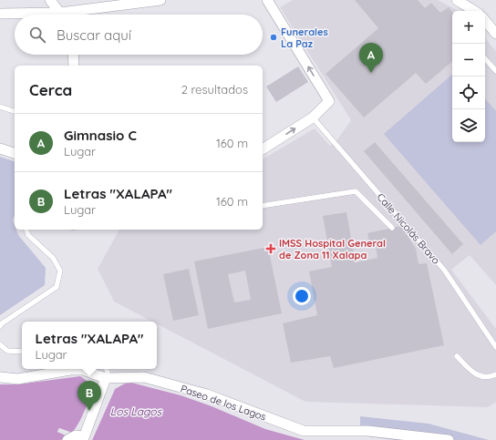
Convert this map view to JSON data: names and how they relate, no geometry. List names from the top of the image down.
{
  "streets": {
    "street": ["Paseo de los Lagos"],
    "lane": ["Calle Nicolás Bravo"]
  },
  "water": ["Los Lagos"],
  "places": {
    "other": ["Funerales La Paz"],
    "health": ["IMSS Hospital General de Zona 11 Xalapa"]
  },
  "page": {
    "map_buttons": ["+", "−"],
    "search": "Buscar aquí",
    "pins": ["A", "B"],
    "heading": ["Cerca", "2 resultados"],
    "list": [
      {
        "mark": "A",
        "name": "Gimnasio C",
        "note": "Lugar",
        "value": "160 m"
      },
      {
        "mark": "B",
        "name": "Letras \"XALAPA\"",
        "note": "Lugar",
        "value": "160 m"
      }
    ],
    "popup": ["Letras \"XALAPA\"", "Lugar"]
  }
}
